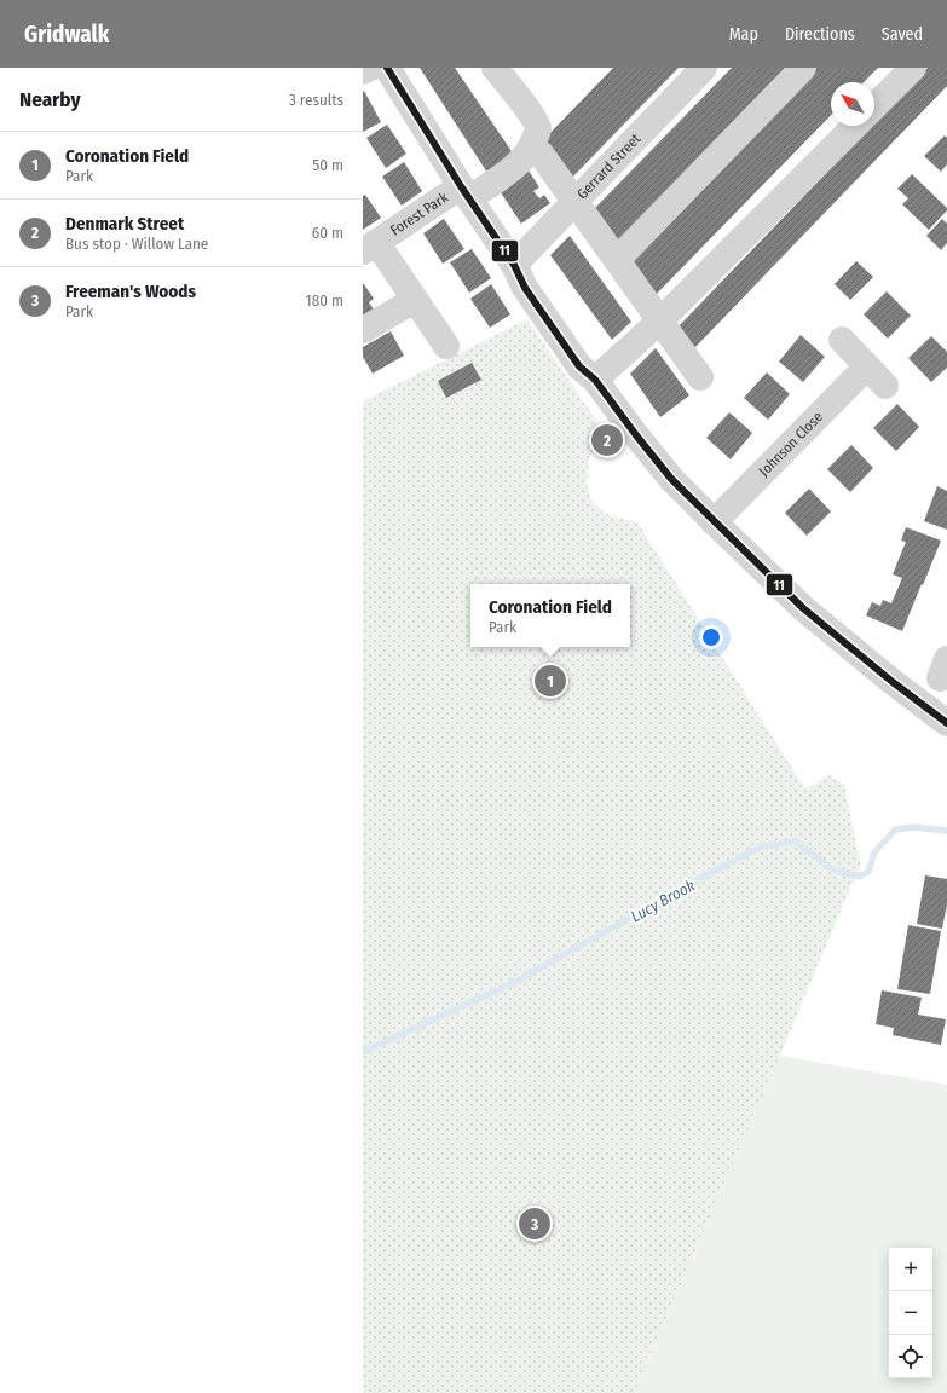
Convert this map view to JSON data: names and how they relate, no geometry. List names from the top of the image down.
{
  "streets": {
    "street": ["Gerrard Street", "Forest Park", "Johnson Close"]
  },
  "water": ["Lucy Brook"],
  "lines": ["transit line 11"],
  "north": "top left",
  "page": {
    "header": "Gridwalk",
    "nav": ["Map", "Directions", "Saved"],
    "heading": ["Nearby", "3 results"],
    "list": [
      {
        "mark": "1",
        "name": "Coronation Field",
        "note": "Park",
        "value": "50 m"
      },
      {
        "mark": "2",
        "name": "Denmark Street",
        "note": "Bus stop · Willow Lane",
        "value": "60 m"
      },
      {
        "mark": "3",
        "name": "Freeman's Woods",
        "note": "Park",
        "value": "180 m"
      }
    ],
    "pins": ["2", "1", "3"],
    "popup": ["Coronation Field", "Park"],
    "map_buttons": ["+", "−"]
  }
}
